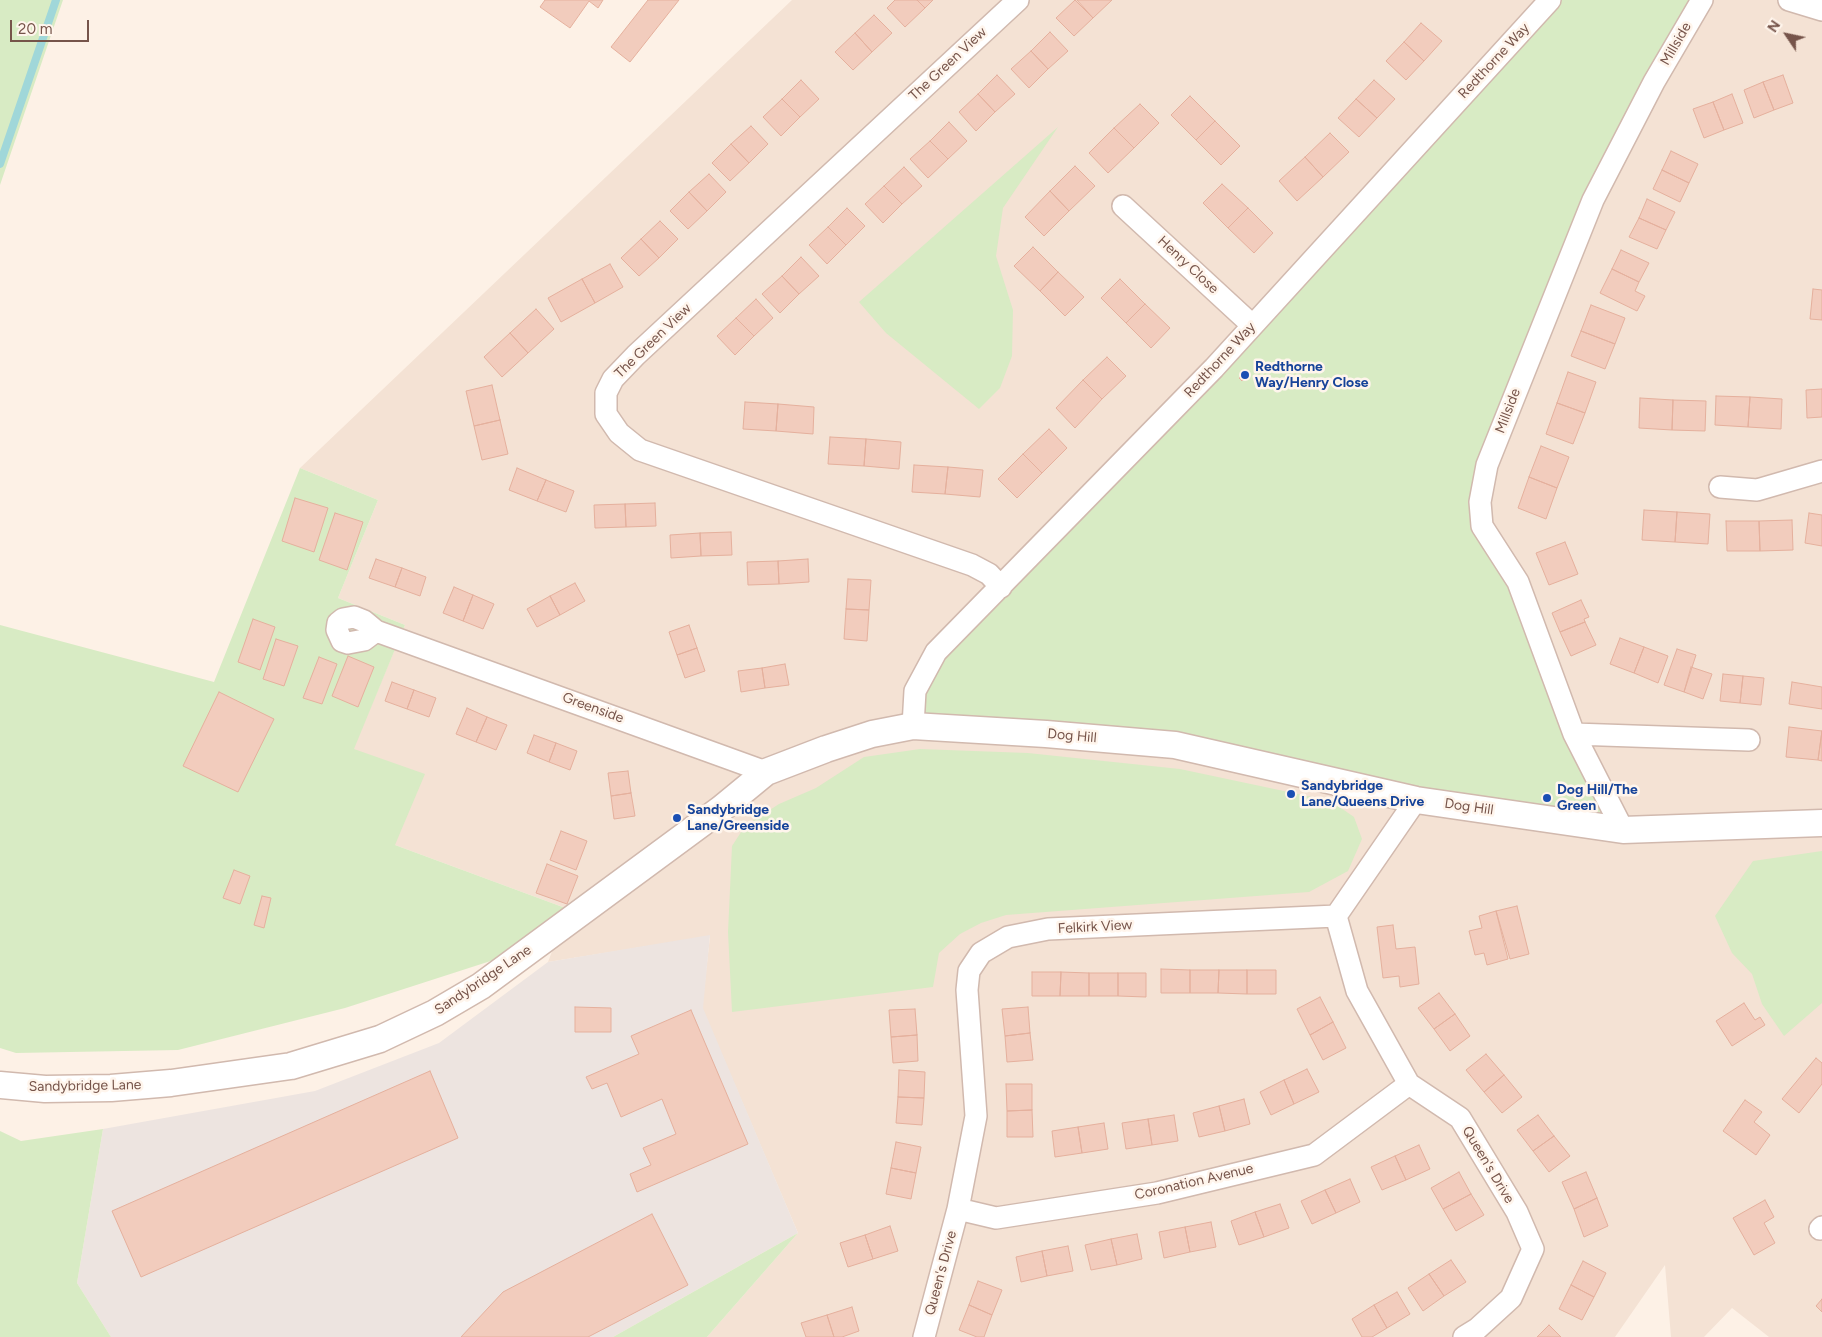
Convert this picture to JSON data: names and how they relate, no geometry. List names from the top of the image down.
{
  "streets": {
    "street": [
      "Millside",
      "Redthorne Way",
      "The Green View",
      "Henry Close",
      "Greenside",
      "Dog Hill",
      "Felkirk View",
      "Sandybridge Lane",
      "Queen's Drive",
      "Coronation Avenue"
    ]
  },
  "crossings": [
    ["Millside", "Dog Hill"],
    ["Redthorne Way", "The Green View"],
    ["Redthorne Way", "Henry Close"],
    ["Redthorne Way", "Dog Hill"],
    ["Redthorne Way", "Sandybridge Lane"],
    ["Greenside", "Sandybridge Lane"],
    ["Dog Hill", "Sandybridge Lane"],
    ["Felkirk View", "Queen's Drive"],
    ["Felkirk View", "Coronation Avenue"],
    ["Queen's Drive", "Coronation Avenue"]
  ],
  "places": [
    "Redthorne Way/Henry Close",
    "Sandybridge Lane/Queens Drive",
    "Dog Hill/The Green",
    "Sandybridge Lane/Greenside"
  ],
  "scale_bar": "20 m",
  "north": "top left"
}
